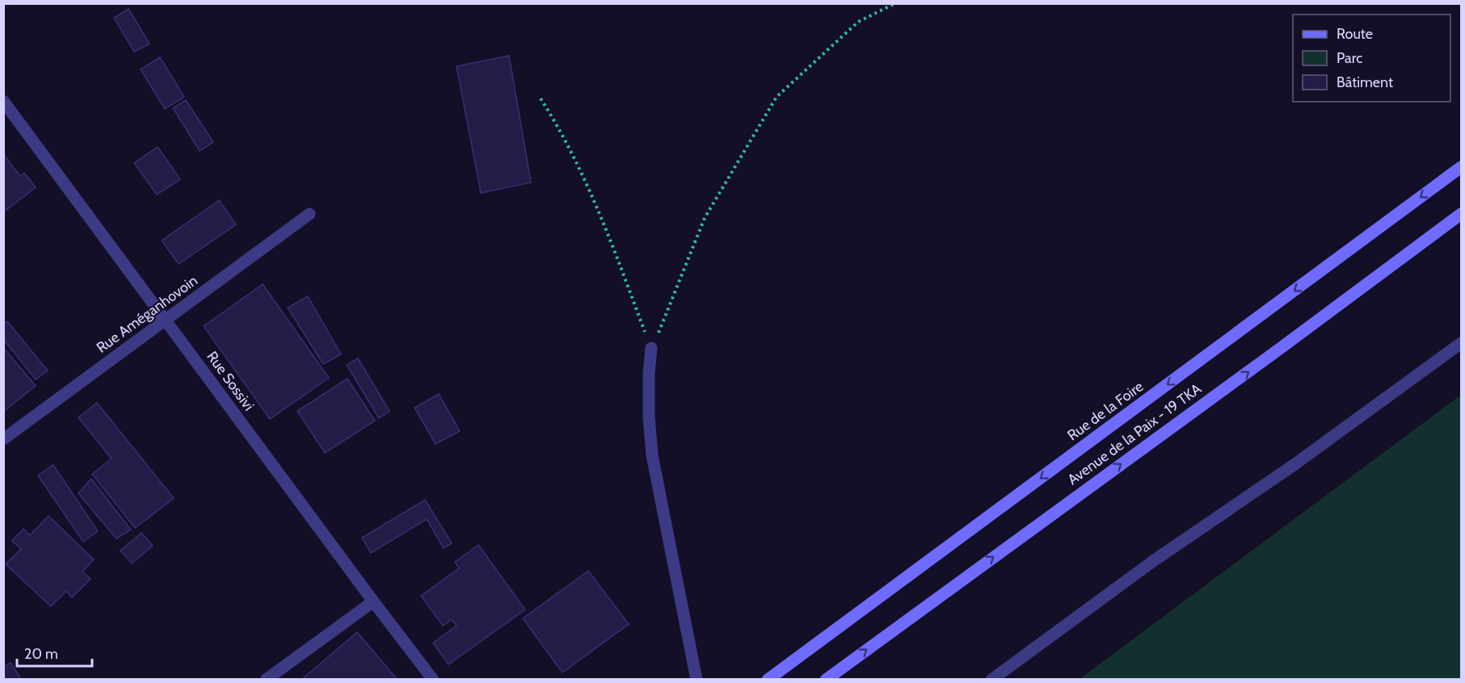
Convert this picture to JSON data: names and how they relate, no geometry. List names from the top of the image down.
{
  "streets": {
    "main road": ["Rue de la Foire", "Avenue de la Paix - 19 TKA"],
    "street": ["Rue Améganhovoin", "Rue Sossivi"]
  },
  "crossings": [
    ["Rue Améganhovoin", "Rue Sossivi"]
  ],
  "one_way": ["Rue de la Foire", "Avenue de la Paix - 19 TKA"],
  "legend": ["Route", "Parc", "Bâtiment"],
  "scale_bar": "20 m"
}
